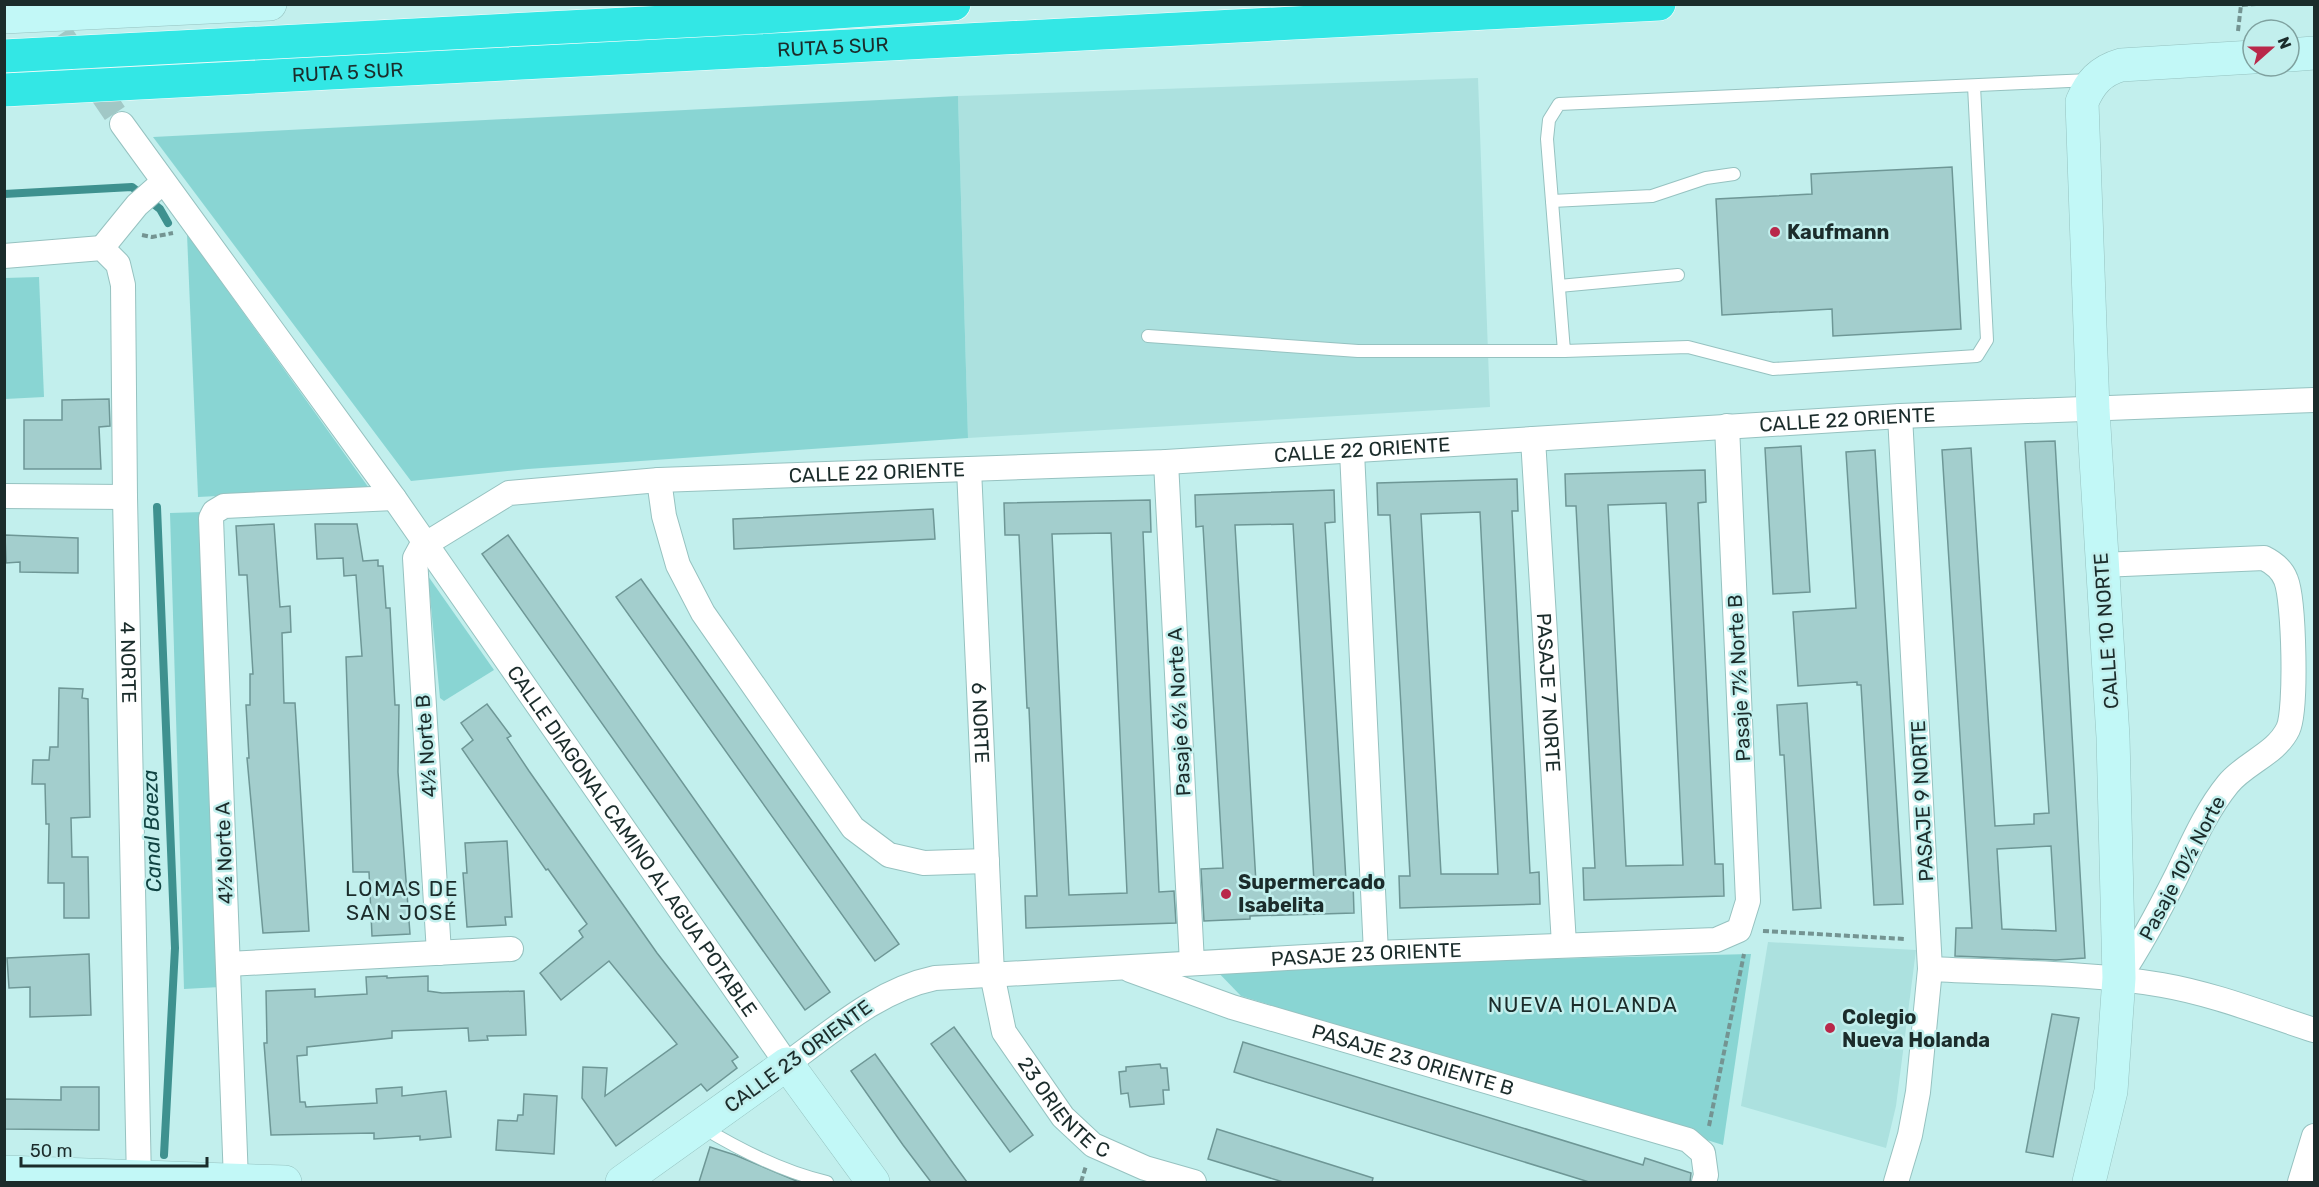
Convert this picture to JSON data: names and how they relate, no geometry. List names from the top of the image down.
{
  "streets": {
    "highway": ["RUTA 5 SUR"],
    "street": [
      "CALLE 22 ORIENTE",
      "CALLE 10 NORTE",
      "4 NORTE",
      "Pasaje 7½ Norte B",
      "PASAJE 7 NORTE",
      "Pasaje 6½ Norte A",
      "6 NORTE",
      "4½ Norte B",
      "PASAJE 9 NORTE",
      "CALLE DIAGONAL CAMINO AL AGUA POTABLE",
      "4½ Norte A",
      "Pasaje 10½ Norte",
      "PASAJE 23 ORIENTE",
      "CALLE 23 ORIENTE",
      "PASAJE 23 ORIENTE B",
      "23 ORIENTE C"
    ]
  },
  "crossings": [
    ["CALLE 22 ORIENTE", "CALLE 10 NORTE"],
    ["CALLE 22 ORIENTE", "Pasaje 7½ Norte B"],
    ["CALLE 22 ORIENTE", "PASAJE 7 NORTE"],
    ["CALLE 22 ORIENTE", "Pasaje 6½ Norte A"],
    ["CALLE 22 ORIENTE", "6 NORTE"],
    ["CALLE 22 ORIENTE", "4½ Norte B"],
    ["CALLE 22 ORIENTE", "PASAJE 9 NORTE"],
    ["CALLE 22 ORIENTE", "CALLE DIAGONAL CAMINO AL AGUA POTABLE"],
    ["CALLE 10 NORTE", "Pasaje 10½ Norte"],
    ["Pasaje 7½ Norte B", "PASAJE 23 ORIENTE"],
    ["PASAJE 7 NORTE", "PASAJE 23 ORIENTE"],
    ["Pasaje 6½ Norte A", "PASAJE 23 ORIENTE"],
    ["6 NORTE", "PASAJE 23 ORIENTE"],
    ["6 NORTE", "CALLE 23 ORIENTE"],
    ["6 NORTE", "23 ORIENTE C"],
    ["4½ Norte B", "CALLE DIAGONAL CAMINO AL AGUA POTABLE"],
    ["CALLE DIAGONAL CAMINO AL AGUA POTABLE", "4½ Norte A"],
    ["CALLE DIAGONAL CAMINO AL AGUA POTABLE", "CALLE 23 ORIENTE"],
    ["PASAJE 23 ORIENTE", "CALLE 23 ORIENTE"],
    ["PASAJE 23 ORIENTE", "PASAJE 23 ORIENTE B"],
    ["PASAJE 23 ORIENTE", "23 ORIENTE C"],
    ["CALLE 23 ORIENTE", "23 ORIENTE C"]
  ],
  "districts": ["LOMAS DE SAN JOSÉ", "NUEVA HOLANDA"],
  "water": ["Canal Baeza"],
  "places": ["Kaufmann", "Supermercado Isabelita", "Colegio Nueva Holanda"],
  "scale_bar": "50 m",
  "north": "right"
}
